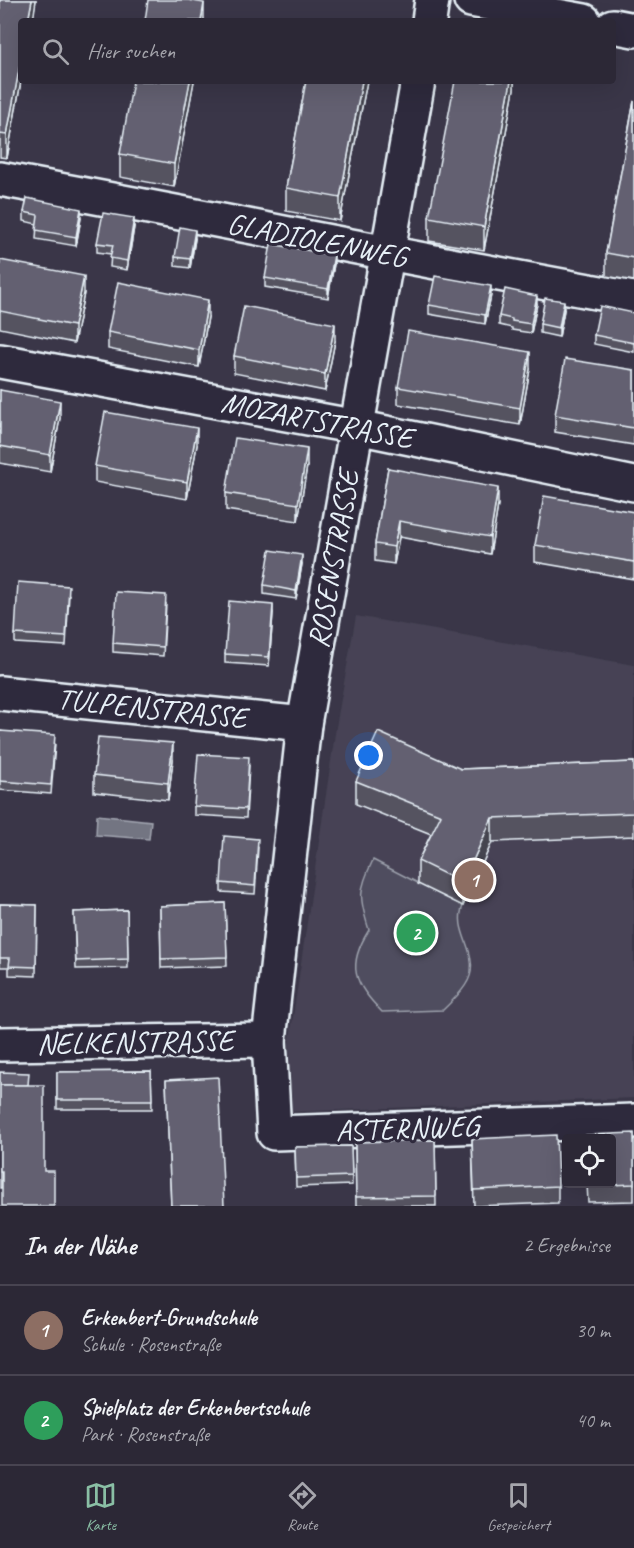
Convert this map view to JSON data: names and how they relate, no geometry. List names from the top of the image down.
{
  "streets": {
    "street": [
      "GLADIOLENWEG",
      "MOZARTSTRASSE",
      "ROSENSTRASSE",
      "TULPENSTRASSE",
      "NELKENSTRASSE",
      "ASTERNWEG"
    ]
  },
  "crossings": [
    ["GLADIOLENWEG", "ROSENSTRASSE"],
    ["MOZARTSTRASSE", "ROSENSTRASSE"],
    ["ROSENSTRASSE", "TULPENSTRASSE"],
    ["ROSENSTRASSE", "NELKENSTRASSE"],
    ["ROSENSTRASSE", "ASTERNWEG"],
    ["NELKENSTRASSE", "ASTERNWEG"]
  ],
  "page": {
    "search": "Hier suchen",
    "pins": ["1", "2"],
    "heading": ["In der Nähe", "2 Ergebnisse"],
    "list": [
      {
        "mark": "1",
        "name": "Erkenbert-Grundschule",
        "note": "Schule · Rosenstraße",
        "value": "30 m"
      },
      {
        "mark": "2",
        "name": "Spielplatz der Erkenbertschule",
        "note": "Park · Rosenstraße",
        "value": "40 m"
      }
    ],
    "nav": ["Karte", "Route", "Gespeichert"]
  }
}
